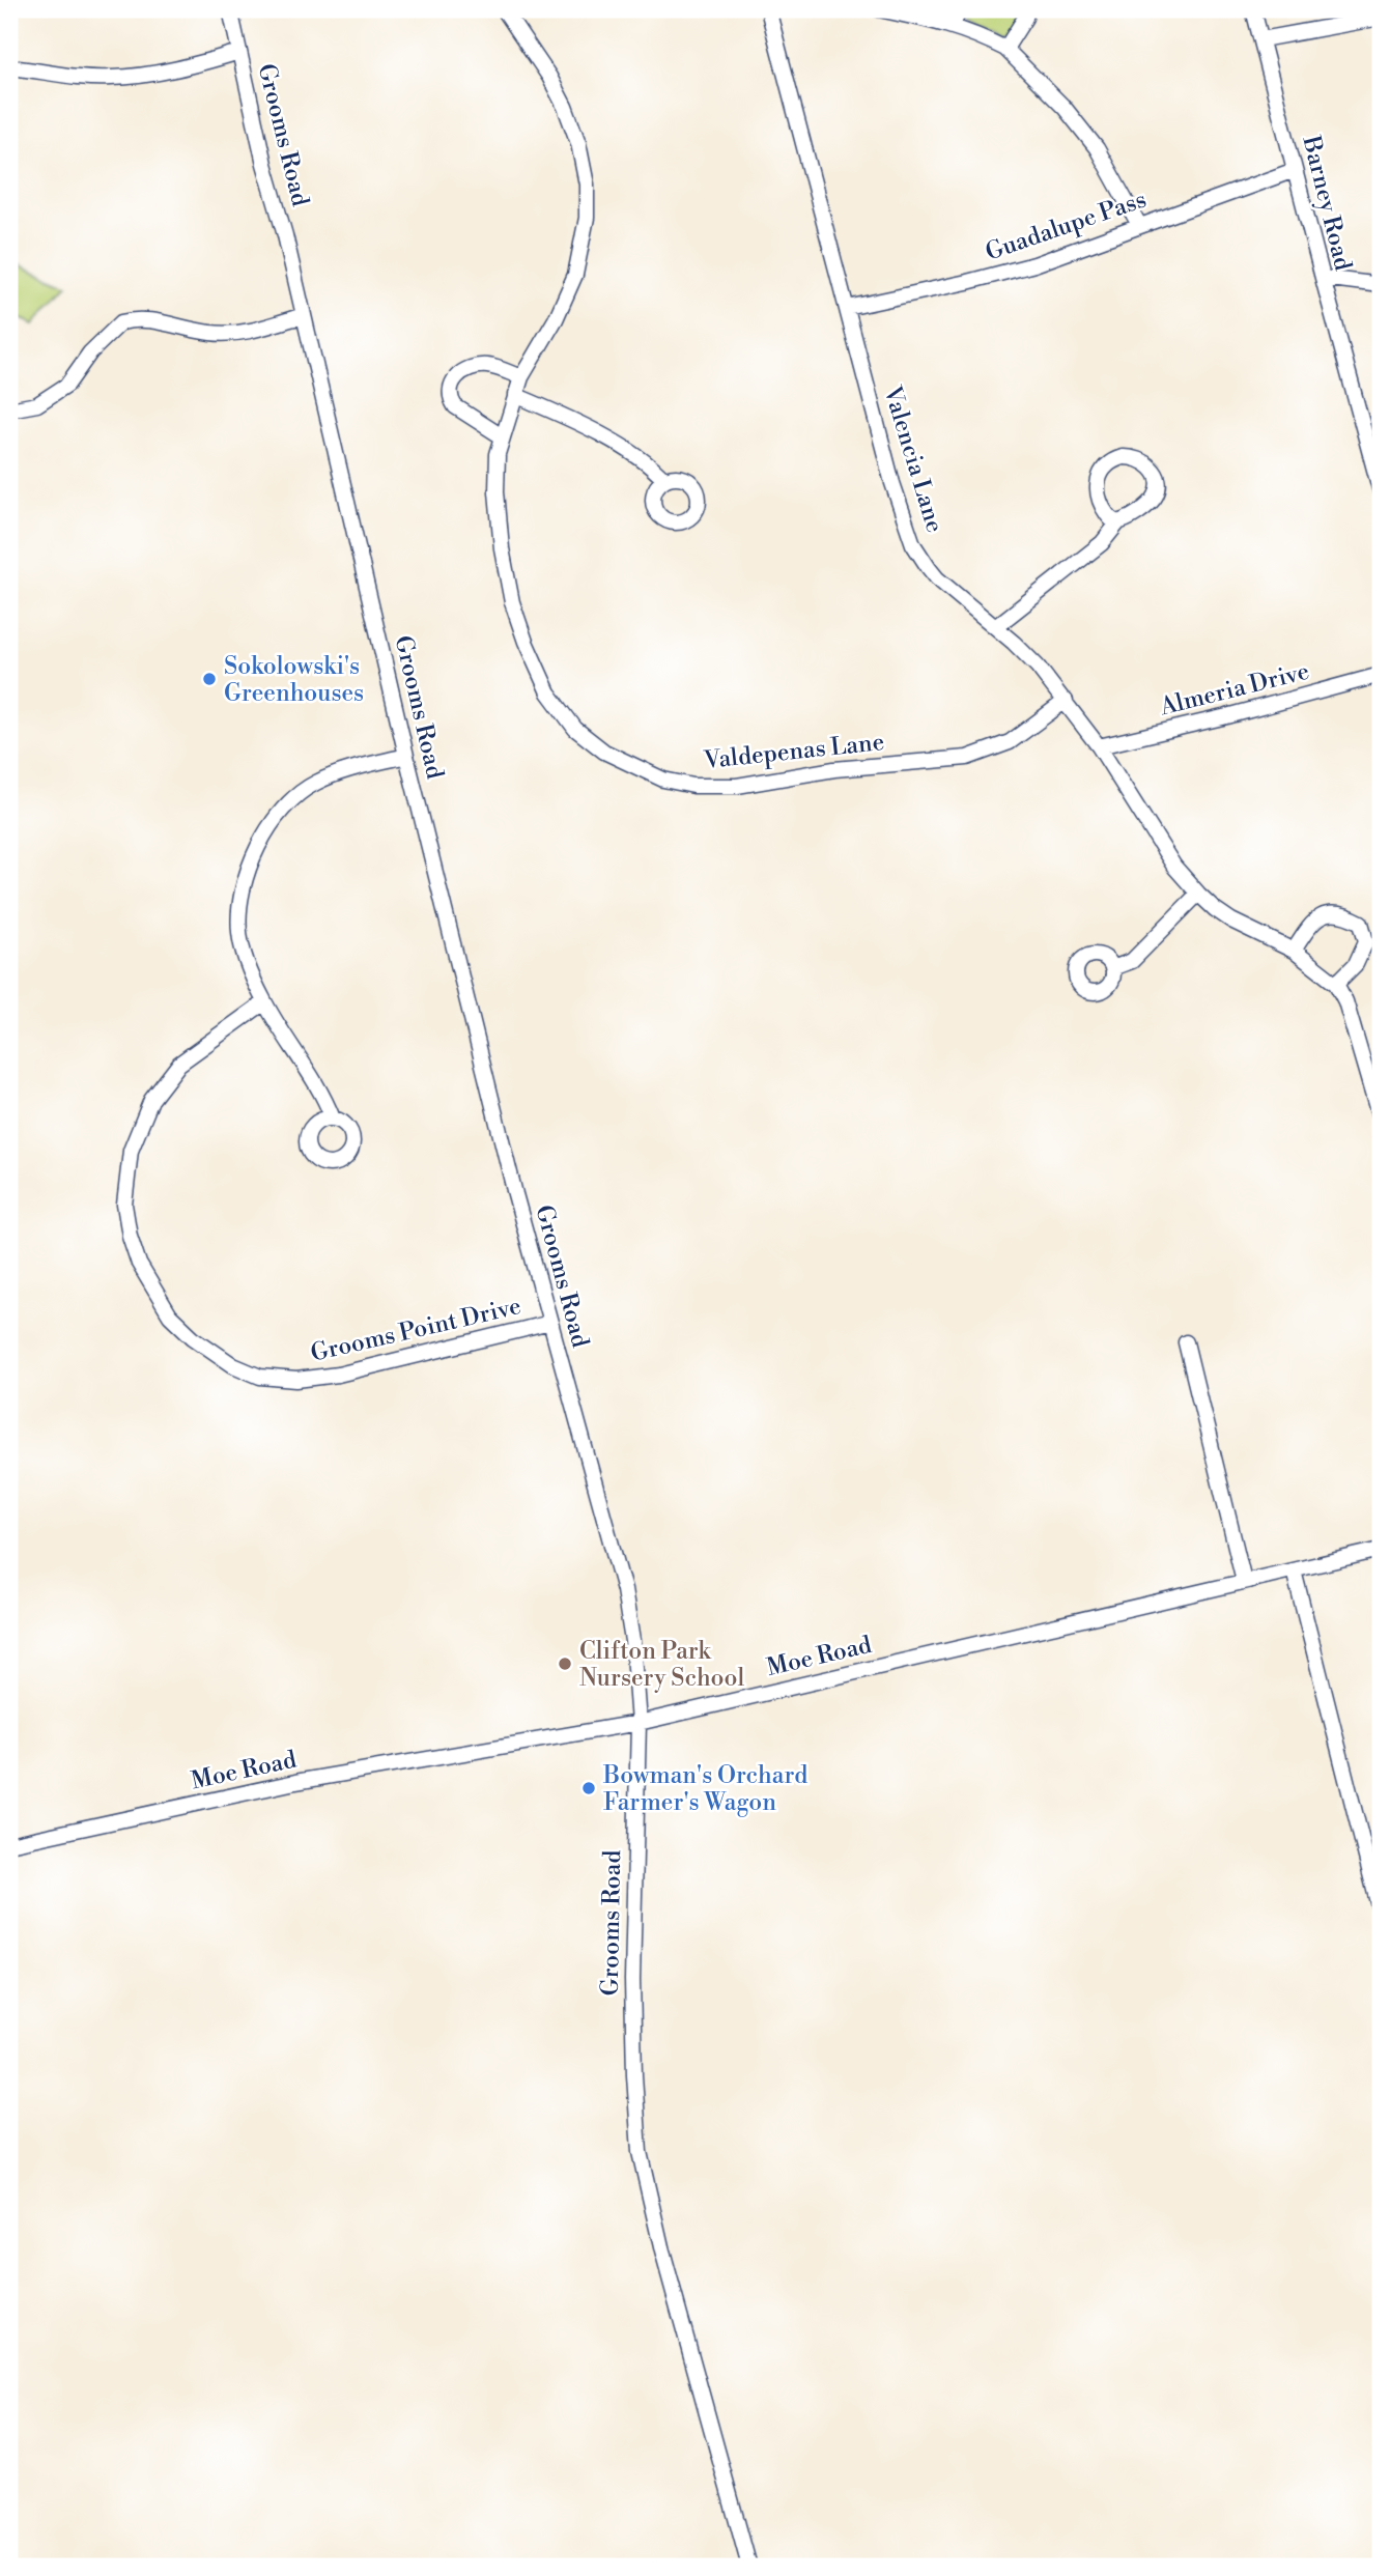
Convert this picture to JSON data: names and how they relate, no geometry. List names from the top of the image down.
{
  "streets": {
    "street": [
      "Grooms Road",
      "Barney Road",
      "Guadalupe Pass",
      "Valencia Lane",
      "Almeria Drive",
      "Valdepenas Lane",
      "Grooms Point Drive",
      "Moe Road"
    ]
  },
  "crossings": [
    ["Grooms Road", "Grooms Point Drive"],
    ["Grooms Road", "Moe Road"],
    ["Barney Road", "Guadalupe Pass"],
    ["Guadalupe Pass", "Valencia Lane"],
    ["Valencia Lane", "Almeria Drive"],
    ["Valencia Lane", "Valdepenas Lane"]
  ],
  "places": ["Sokolowski's Greenhouses", "Clifton Park Nursery School", "Bowman's Orchard Farmer's Wagon"]
}
